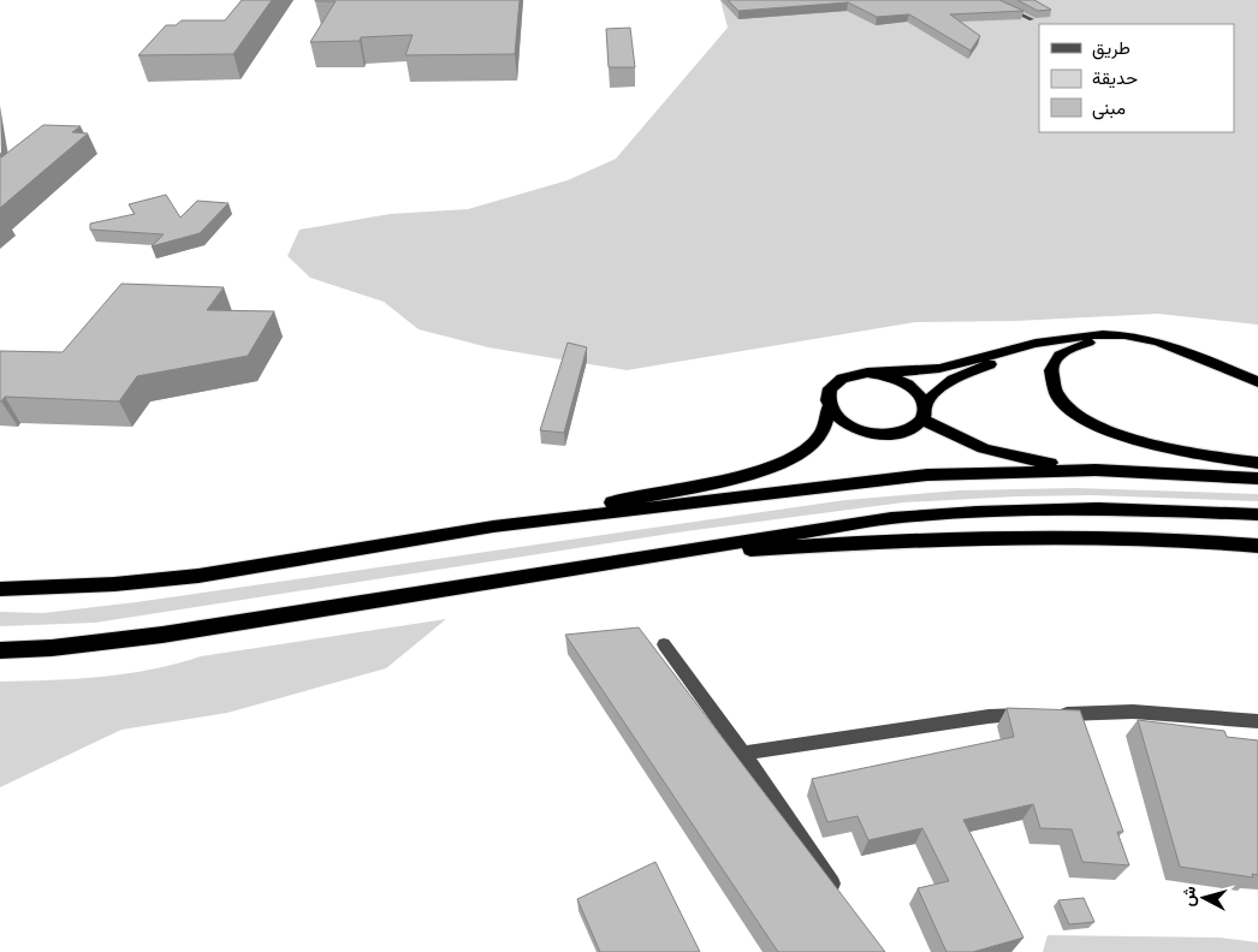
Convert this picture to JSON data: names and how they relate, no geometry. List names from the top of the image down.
{
  "legend": ["طريق", "حديقة", "مبنى"],
  "north": "left"
}
